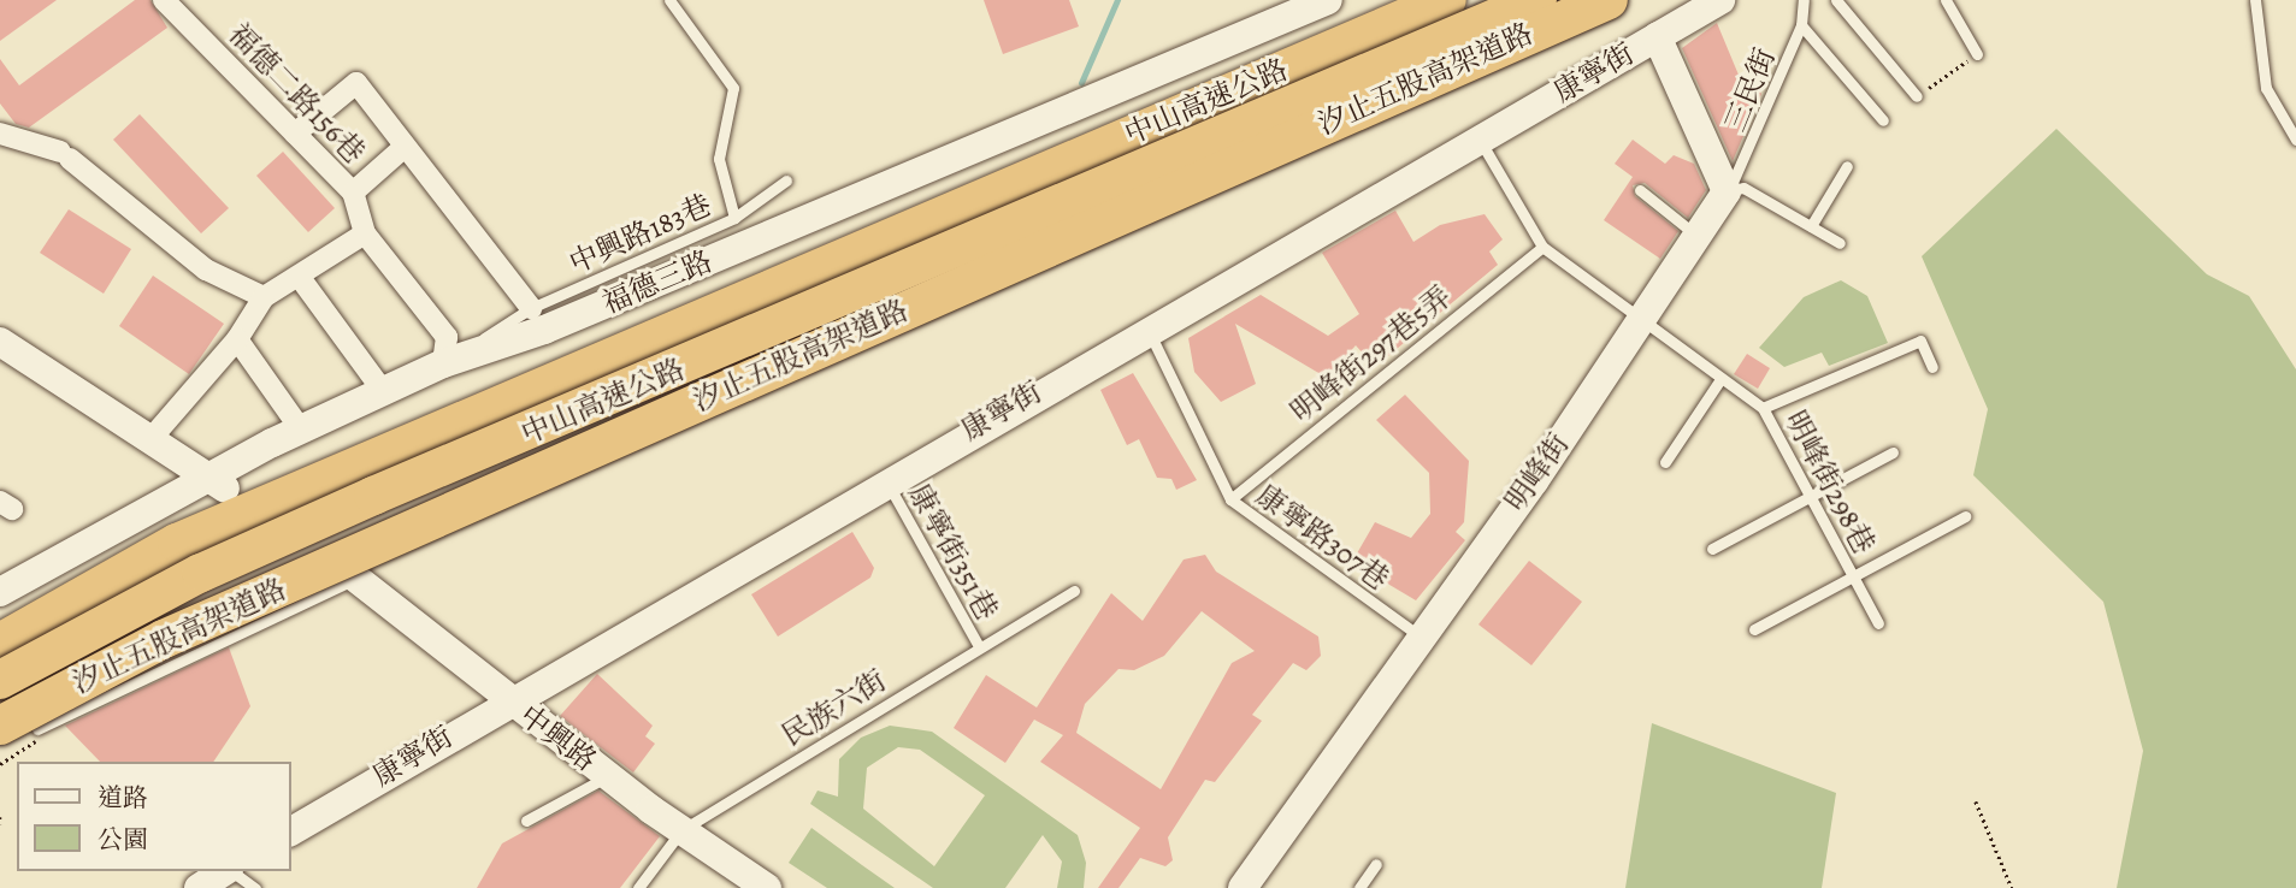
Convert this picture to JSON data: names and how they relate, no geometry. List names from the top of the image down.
{
  "streets": {
    "highway": ["汐止五股高架道路", "中山高速公路"],
    "street": [
      "康寧街",
      "福德二路156巷",
      "福德三路",
      "明峰街",
      "中興路"
    ],
    "lane": [
      "三民街",
      "中興路183巷",
      "明峰街297巷5弄",
      "明峰街298巷",
      "康寧路307巷",
      "康寧街351巷",
      "民族六街"
    ]
  },
  "crossings": [
    ["康寧街", "康寧路307巷"],
    ["康寧街", "康寧街351巷"],
    ["康寧街", "中興路"],
    ["三民街", "明峰街"],
    ["中興路183巷", "福德三路"],
    ["明峰街297巷5弄", "明峰街298巷"],
    ["明峰街297巷5弄", "康寧路307巷"],
    ["明峰街", "明峰街298巷"],
    ["明峰街", "康寧路307巷"],
    ["康寧街351巷", "民族六街"],
    ["民族六街", "中興路"]
  ],
  "legend": ["道路", "公園"]
}
